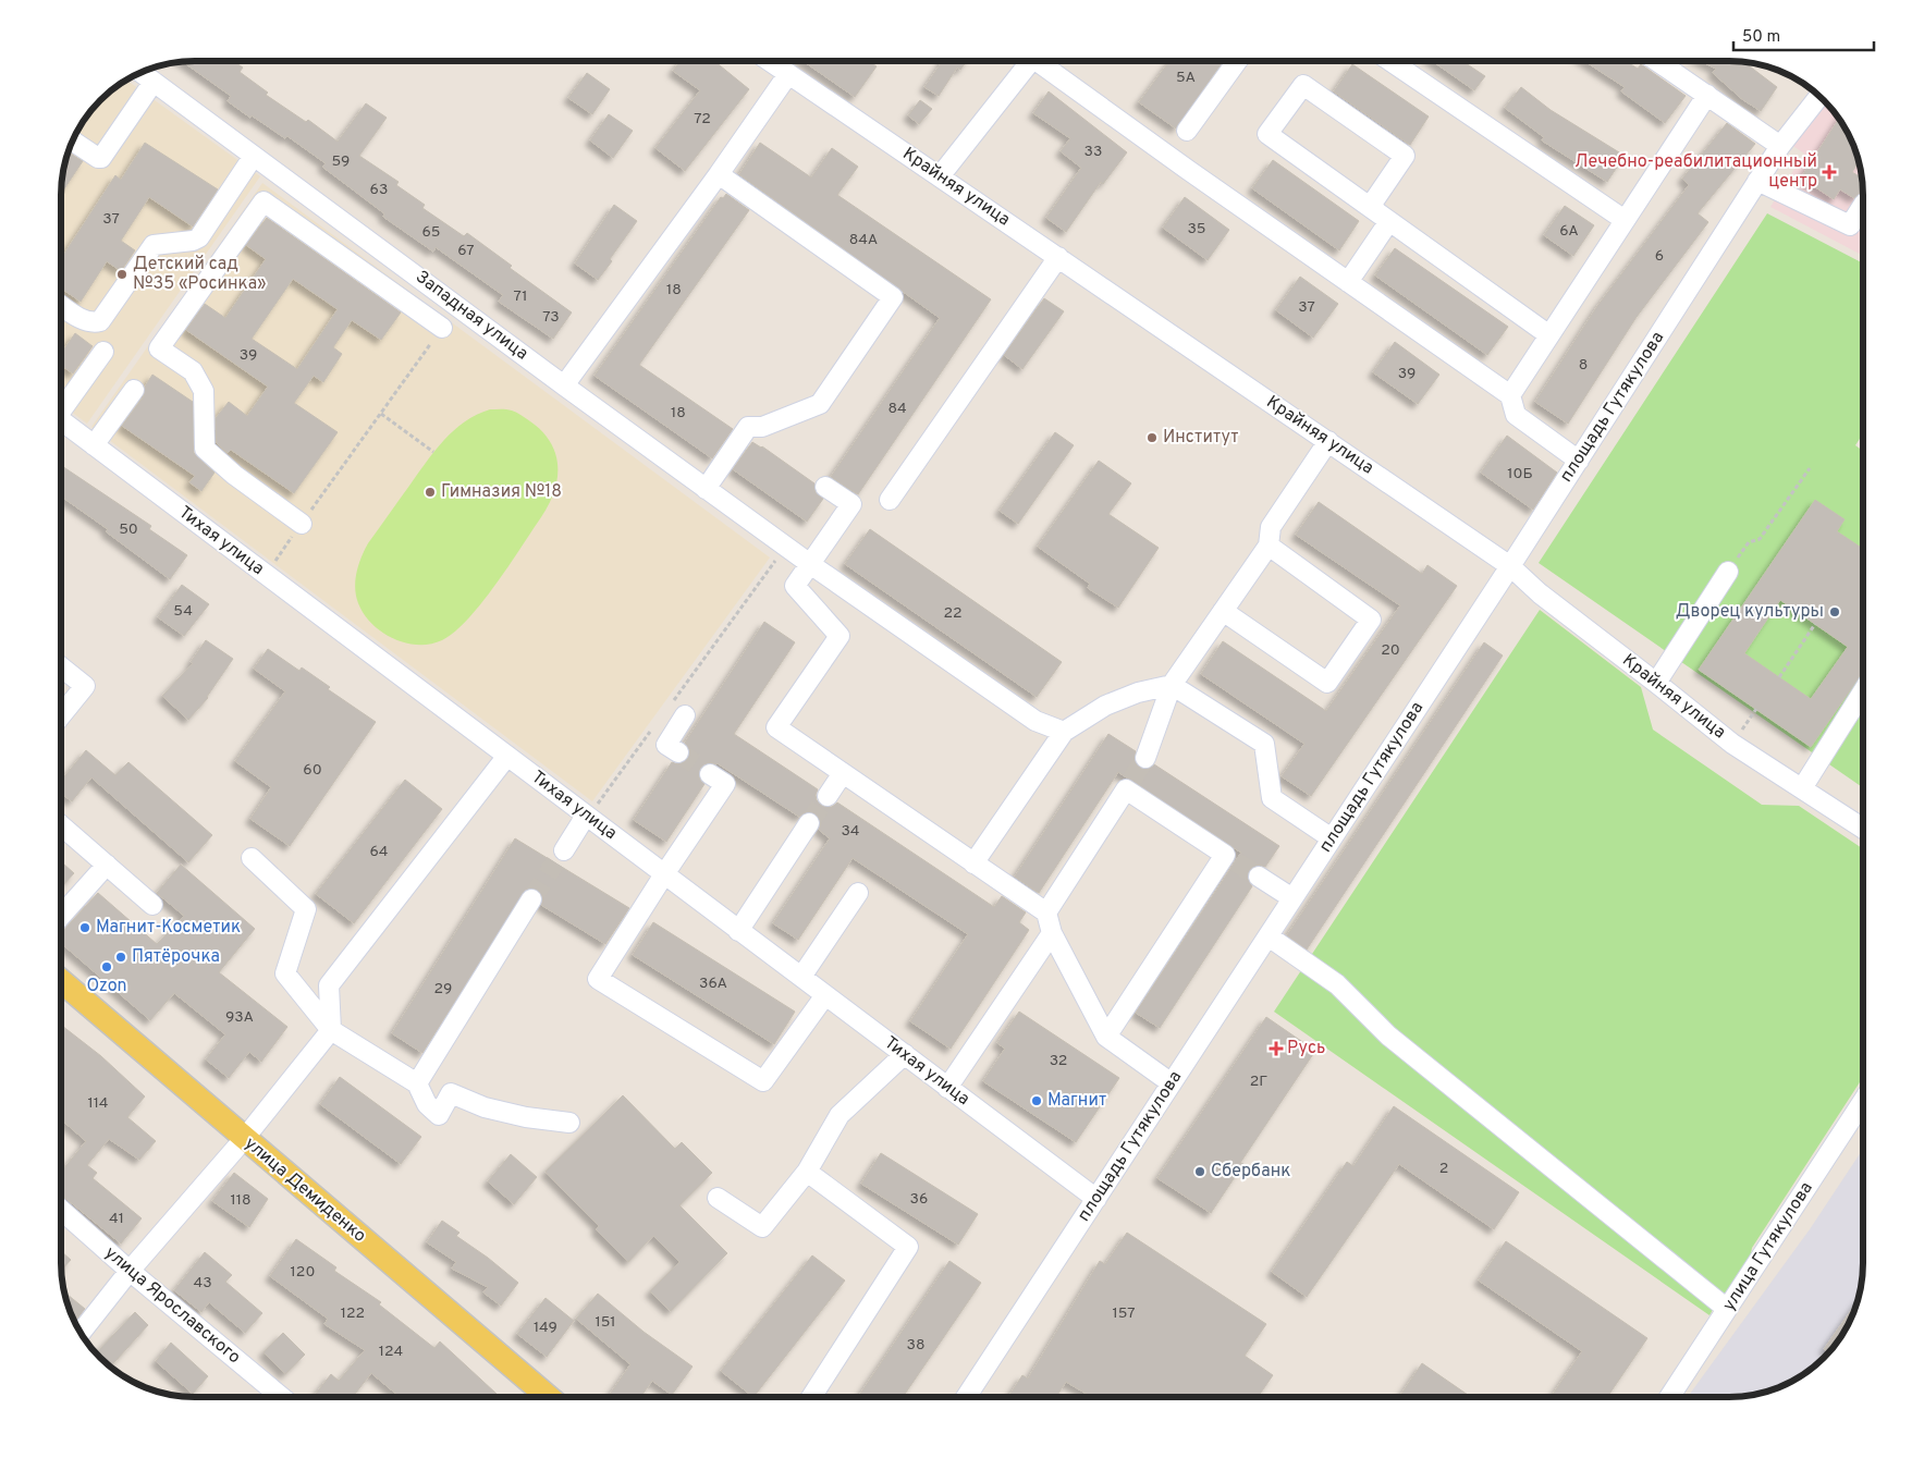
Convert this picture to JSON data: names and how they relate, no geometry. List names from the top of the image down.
{
  "streets": {
    "main road": ["улица Демиденко"],
    "street": [
      "Крайняя улица",
      "Западная улица",
      "площадь Гутякулова",
      "Тихая улица",
      "улица Гутякулова",
      "улица Ярославского"
    ]
  },
  "crossings": [
    ["Крайняя улица", "площадь Гутякулова"],
    ["площадь Гутякулова", "Тихая улица"]
  ],
  "places": {
    "health": ["Лечебно-реабилитационный центр", "Русь"],
    "other": [
      "Детский сад №35 «Росинка»",
      "Институт",
      "Гимназия №18",
      "Дворец культуры",
      "Магнит-Косметик",
      "Пятёрочка",
      "Ozon",
      "Магнит",
      "Сбербанк"
    ]
  },
  "house_numbers": [
    "5А",
    "72",
    "33",
    "59",
    "63",
    "37",
    "35",
    "6А",
    "65",
    "84А",
    "67",
    "6",
    "18",
    "71",
    "37",
    "73",
    "39",
    "8",
    "39",
    "84",
    "18",
    "10Б",
    "50",
    "54",
    "22",
    "20",
    "60",
    "34",
    "64",
    "36А",
    "29",
    "93А",
    "32",
    "2Г",
    "114",
    "2",
    "36",
    "118",
    "41",
    "120",
    "43",
    "122",
    "157",
    "151",
    "149",
    "38",
    "124"
  ],
  "scale_bar": "50 m"
}
